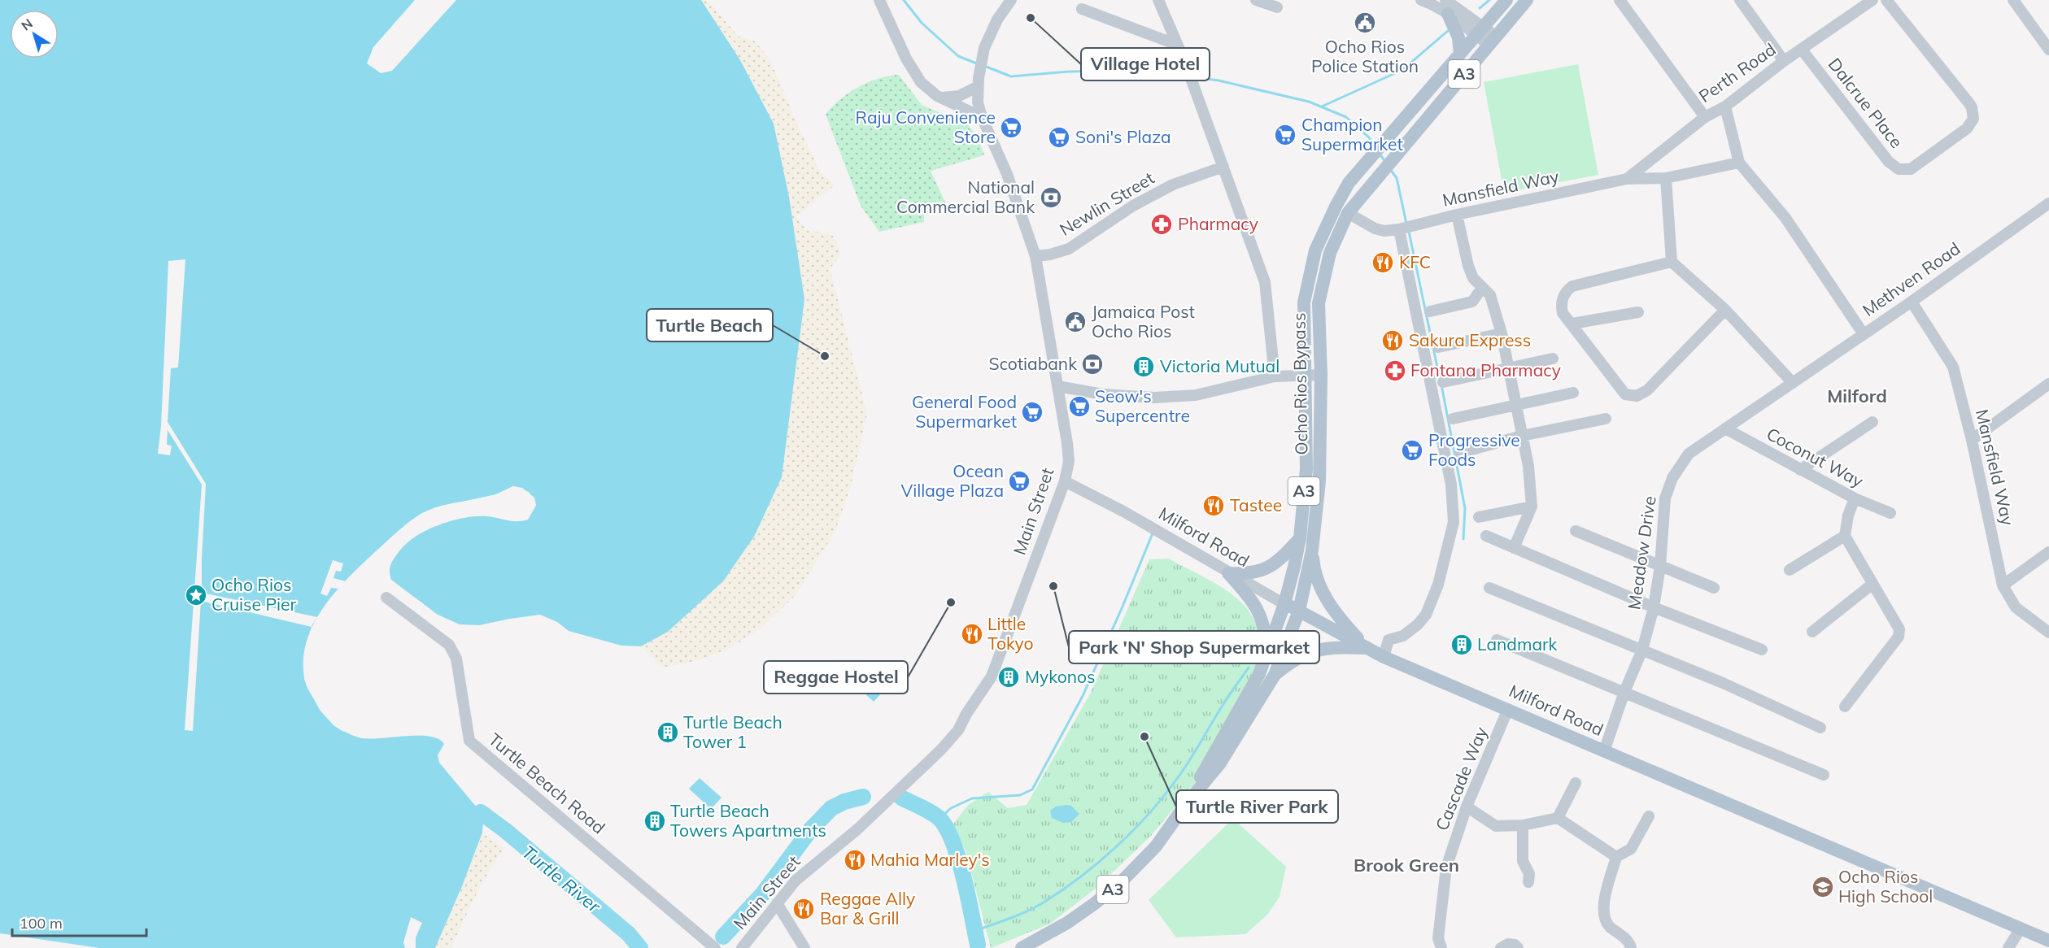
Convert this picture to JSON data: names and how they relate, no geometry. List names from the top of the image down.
{
  "streets": {
    "main road": ["A3", "Ocho Rios Bypass", "Milford Road"],
    "street": [
      "Perth Road",
      "Dalcrue Place",
      "Mansfield Way",
      "Newlin Street",
      "Methven Road",
      "Coconut Way",
      "Main Street",
      "Meadow Drive",
      "Cascade Way",
      "Turtle Beach Road"
    ]
  },
  "crossings": [
    ["Perth Road", "Dalcrue Place"],
    ["Perth Road", "Mansfield Way"],
    ["A3", "Ocho Rios Bypass"],
    ["Mansfield Way", "Methven Road"],
    ["Mansfield Way", "Ocho Rios Bypass"],
    ["Newlin Street", "Main Street"],
    ["Methven Road", "Meadow Drive"],
    ["Ocho Rios Bypass", "Milford Road"],
    ["Coconut Way", "Meadow Drive"],
    ["Main Street", "Milford Road"],
    ["Milford Road", "Meadow Drive"],
    ["Milford Road", "Cascade Way"]
  ],
  "districts": ["Milford", "Brook Green"],
  "water": ["Turtle River"],
  "places": {
    "other": [
      "Village Hotel",
      "Turtle Beach",
      "Park 'N' Shop Supermarket",
      "Reggae Hostel",
      "Turtle River Park"
    ],
    "public building": ["Ocho Rios Police Station", "Jamaica Post Ocho Rios"],
    "supermarket": [
      "Raju Convenience Store",
      "Champion Supermarket",
      "Soni's Plaza",
      "Seow's Supercentre",
      "General Food Supermarket",
      "Progressive Foods",
      "Ocean Village Plaza"
    ],
    "bank": ["National Commercial Bank", "Scotiabank"],
    "pharmacy": ["Pharmacy", "Fontana Pharmacy"],
    "restaurant": [
      "KFC",
      "Sakura Express",
      "Tastee",
      "Little Tokyo",
      "Mahia Marley's",
      "Reggae Ally Bar & Grill"
    ],
    "building": [
      "Victoria Mutual",
      "Landmark",
      "Mykonos",
      "Turtle Beach Tower 1",
      "Turtle Beach Towers Apartments"
    ],
    "place": ["Ocho Rios Cruise Pier"],
    "school or university": ["Ocho Rios High School"]
  },
  "scale_bar": "100 m",
  "north": "top left"
}
